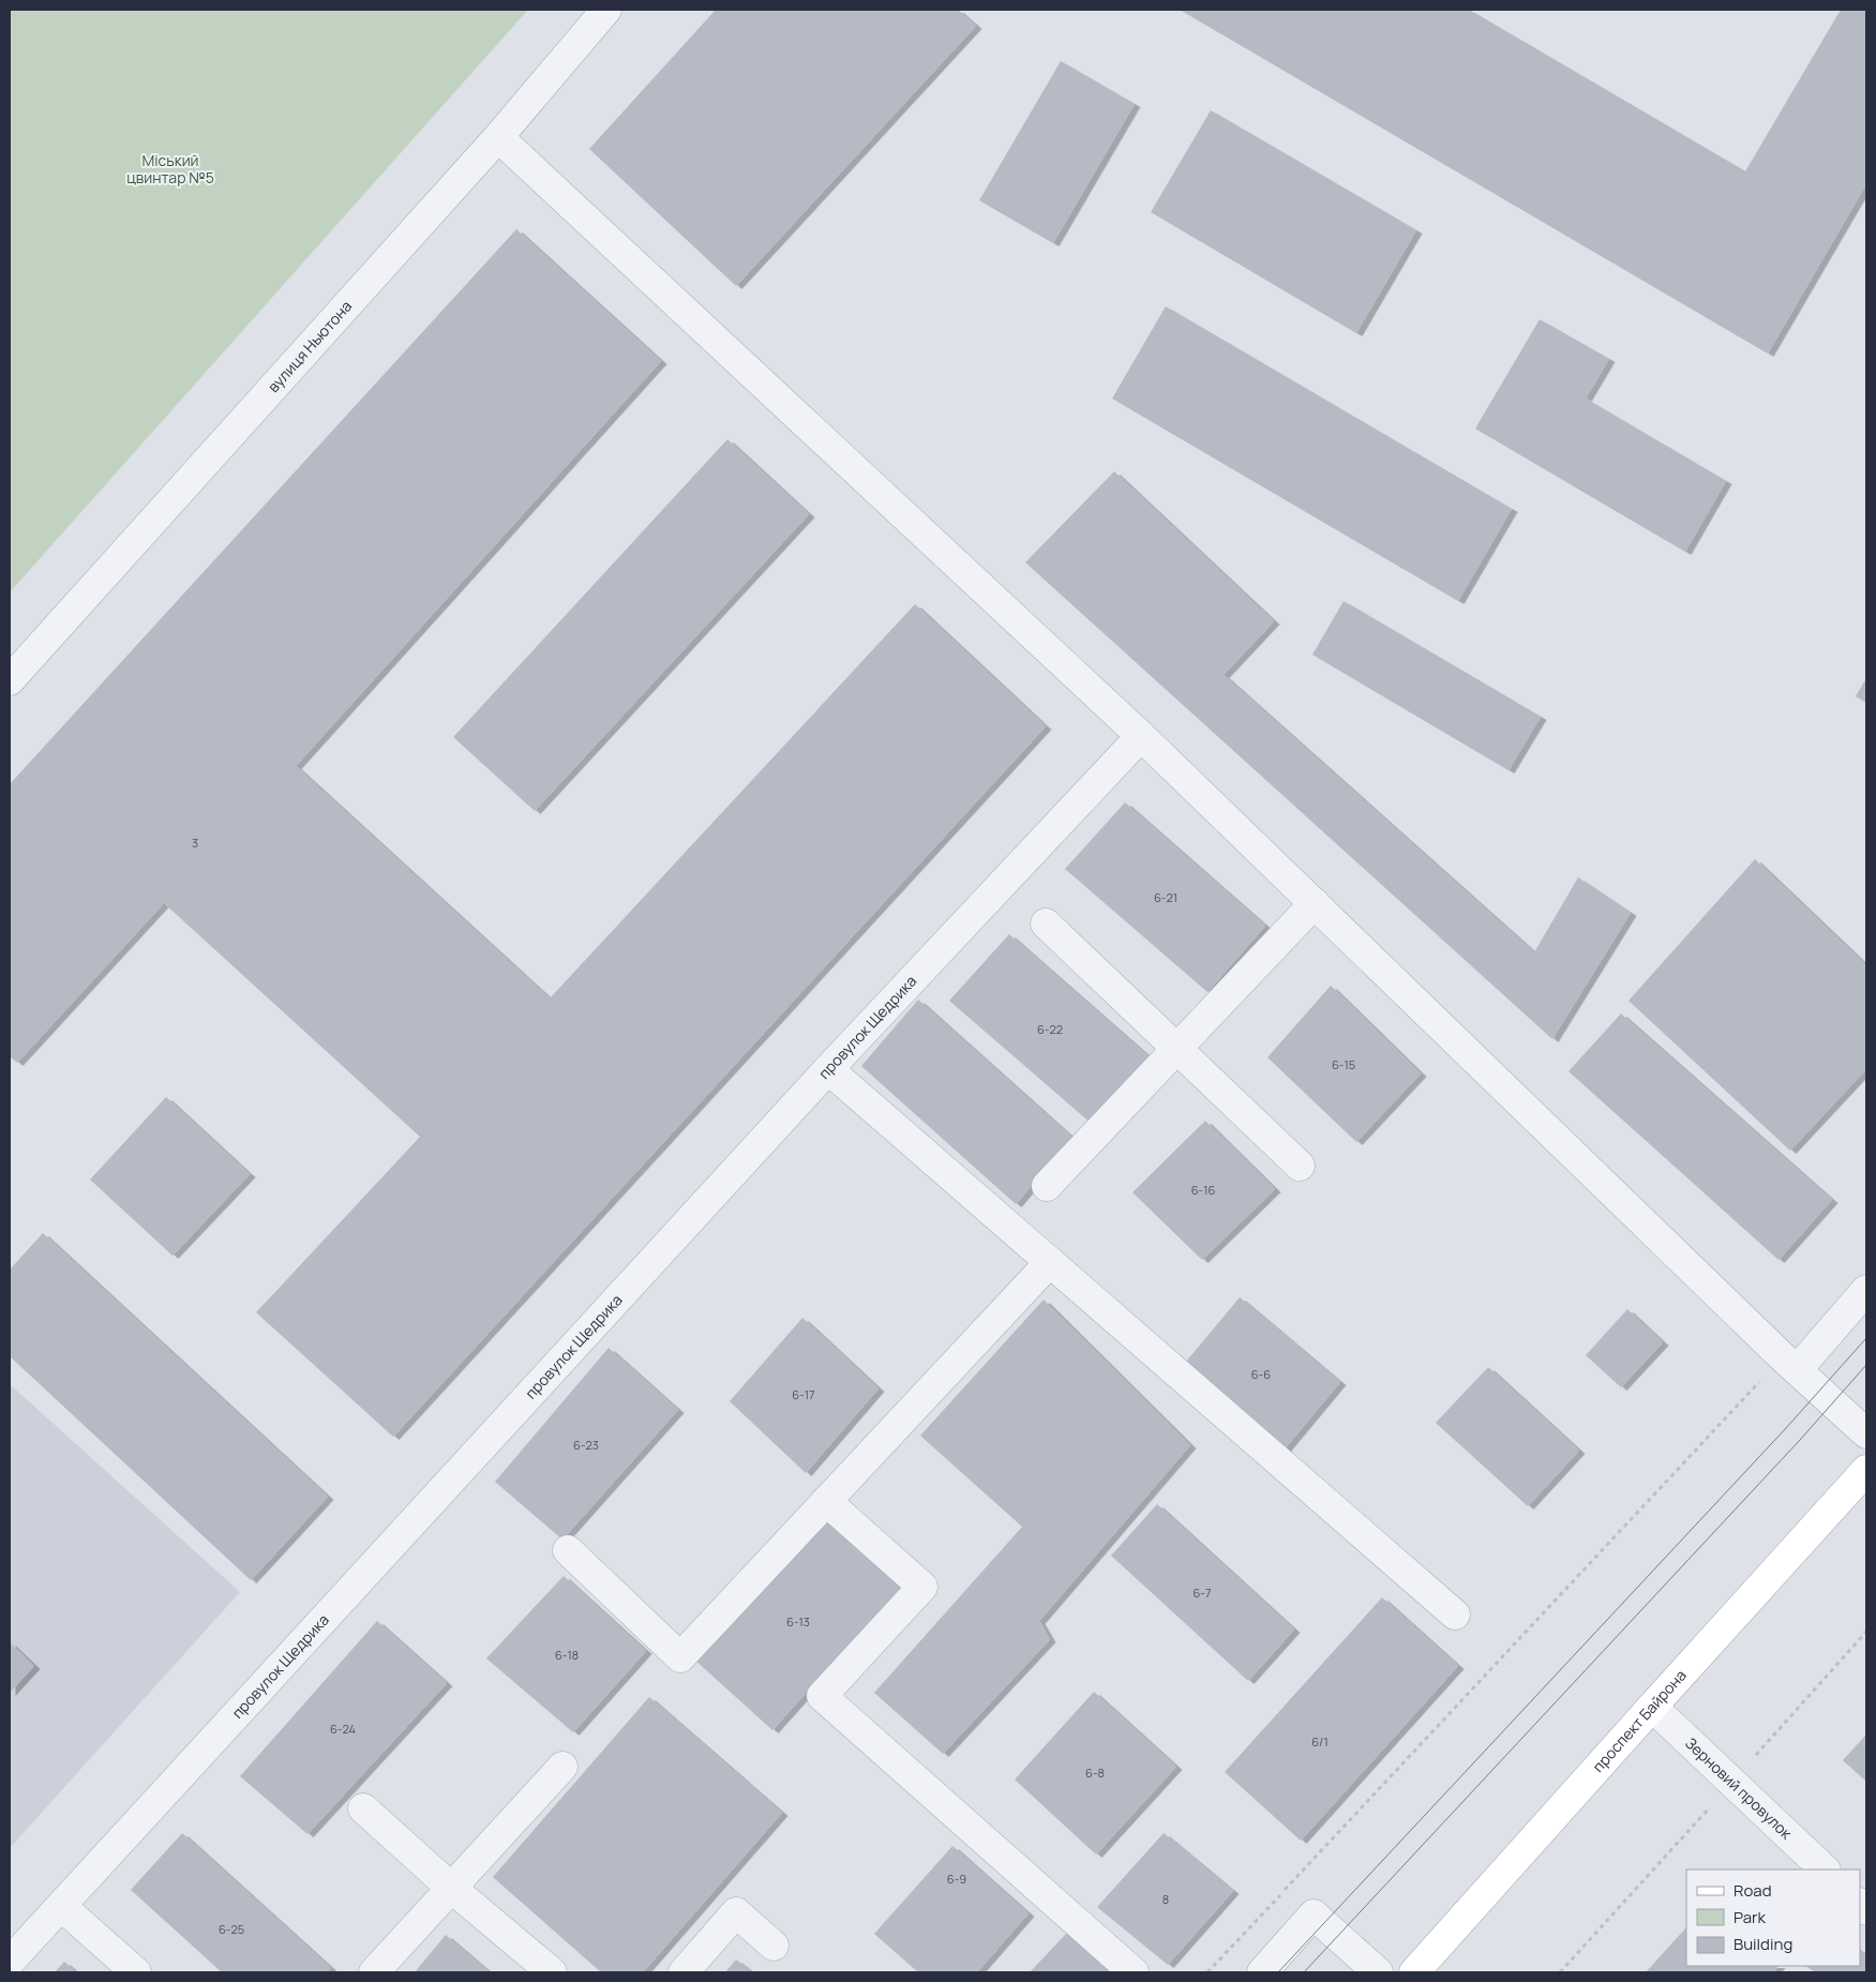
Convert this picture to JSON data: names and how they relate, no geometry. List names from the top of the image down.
{
  "streets": {
    "main road": ["проспект Байрона"],
    "street": ["вулиця Ньютона", "провулок Щедрика", "Зерновий провулок"]
  },
  "crossings": [
    ["проспект Байрона", "Зерновий провулок"]
  ],
  "parks": ["Міський цвинтар №5"],
  "house_numbers": [
    "3",
    "6-21",
    "6-22",
    "6-15",
    "6-16",
    "6-6",
    "6-17",
    "6-23",
    "6-7",
    "6-13",
    "6-18",
    "6-24",
    "6/1",
    "6-8",
    "6-9",
    "8",
    "6-25"
  ],
  "legend": ["Road", "Park", "Building"]
}
